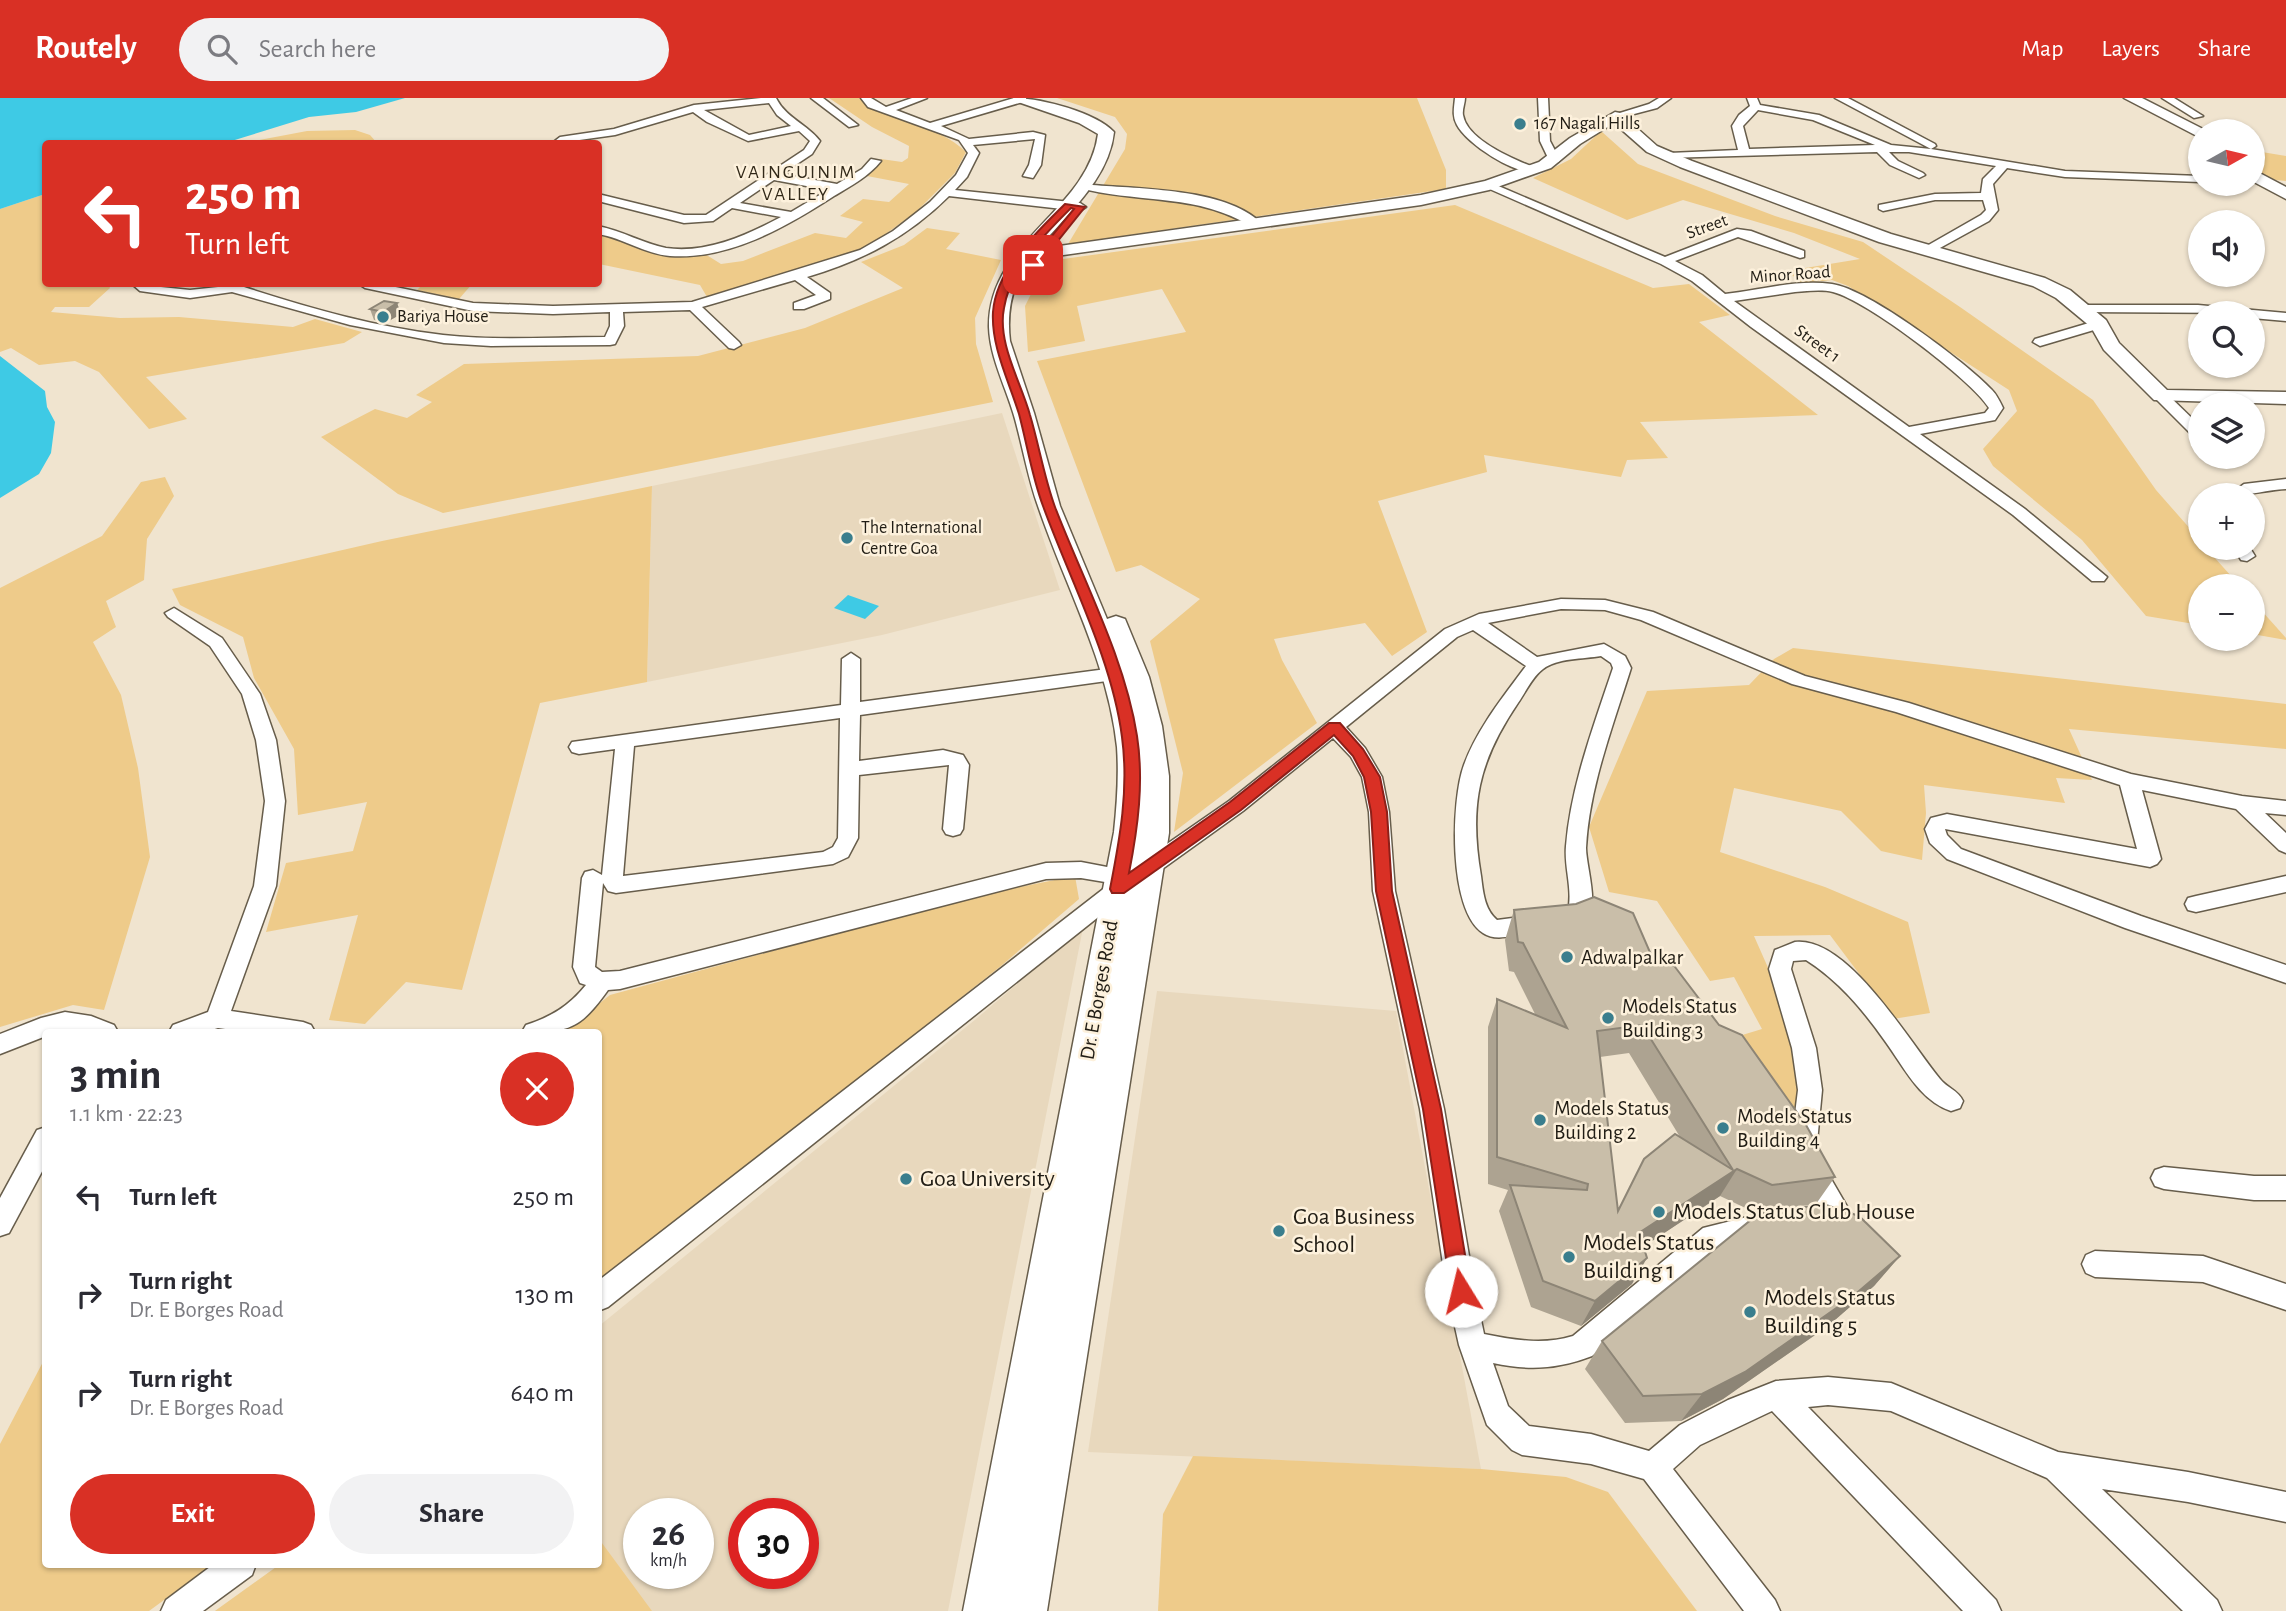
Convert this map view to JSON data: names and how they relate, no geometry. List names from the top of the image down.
{
  "streets": {
    "main road": ["Dr. E Borges Road"],
    "street": ["Street", "Minor Road", "Street 1"]
  },
  "crossings": [
    ["Street", "Street 1"],
    ["Minor Road", "Street 1"]
  ],
  "districts": ["VAINGUINIM VALLEY"],
  "places": [
    "167 Nagali Hills",
    "Bariya House",
    "The International Centre Goa",
    "Adwalpalkar",
    "Models Status Building 3",
    "Models Status Building 2",
    "Models Status Building 4",
    "Goa University",
    "Models Status Club House",
    "Goa Business School",
    "Models Status Building 1",
    "Models Status Building 5"
  ],
  "north": "right",
  "page": {
    "header": "Routely",
    "search": "Search here",
    "nav": ["Map", "Layers", "Share"],
    "map_buttons": ["+", "−"],
    "turn": ["250 m", "Turn left"],
    "heading": ["3 min", "1.1 km · 22:23"],
    "list": [
      {
        "name": "Turn left",
        "value": "250 m"
      },
      {
        "name": "Turn right",
        "note": "Dr. E Borges Road",
        "value": "130 m"
      },
      {
        "name": "Turn right",
        "note": "Dr. E Borges Road",
        "value": "640 m"
      }
    ],
    "buttons": ["Exit", "Share"],
    "speed": "26 km/h",
    "limit": "30"
  }
}
